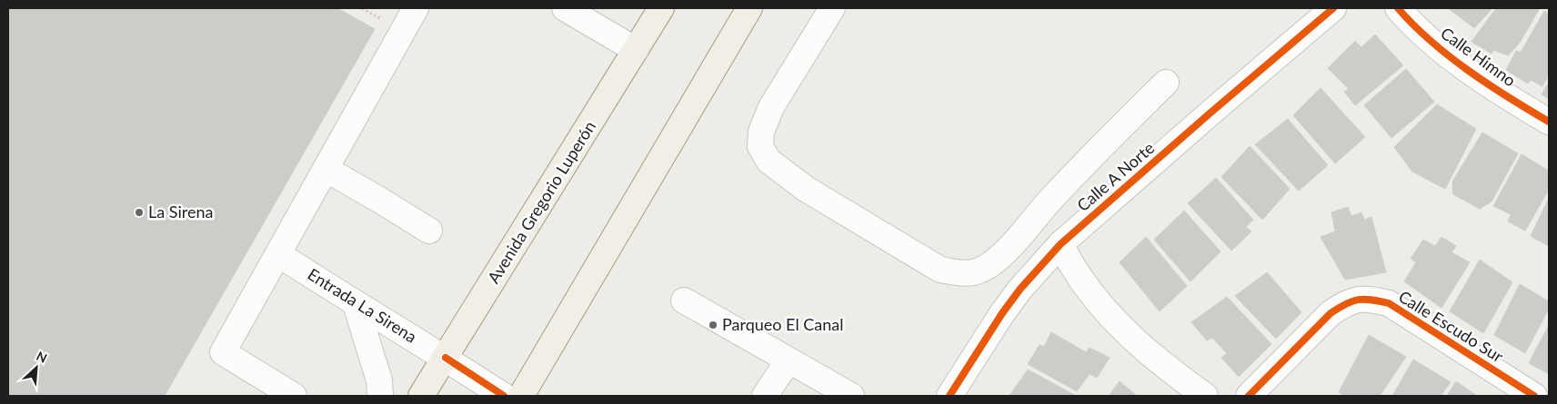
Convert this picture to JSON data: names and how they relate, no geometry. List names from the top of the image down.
{
  "streets": {
    "main road": ["Avenida Gregorio Luperón"],
    "street": [
      "Calle Himno",
      "Calle A Norte",
      "Entrada La Sirena",
      "Calle Escudo Sur"
    ]
  },
  "crossings": [
    ["Avenida Gregorio Luperón", "Entrada La Sirena"]
  ],
  "places": ["La Sirena", "Parqueo El Canal"],
  "north": "top right"
}
